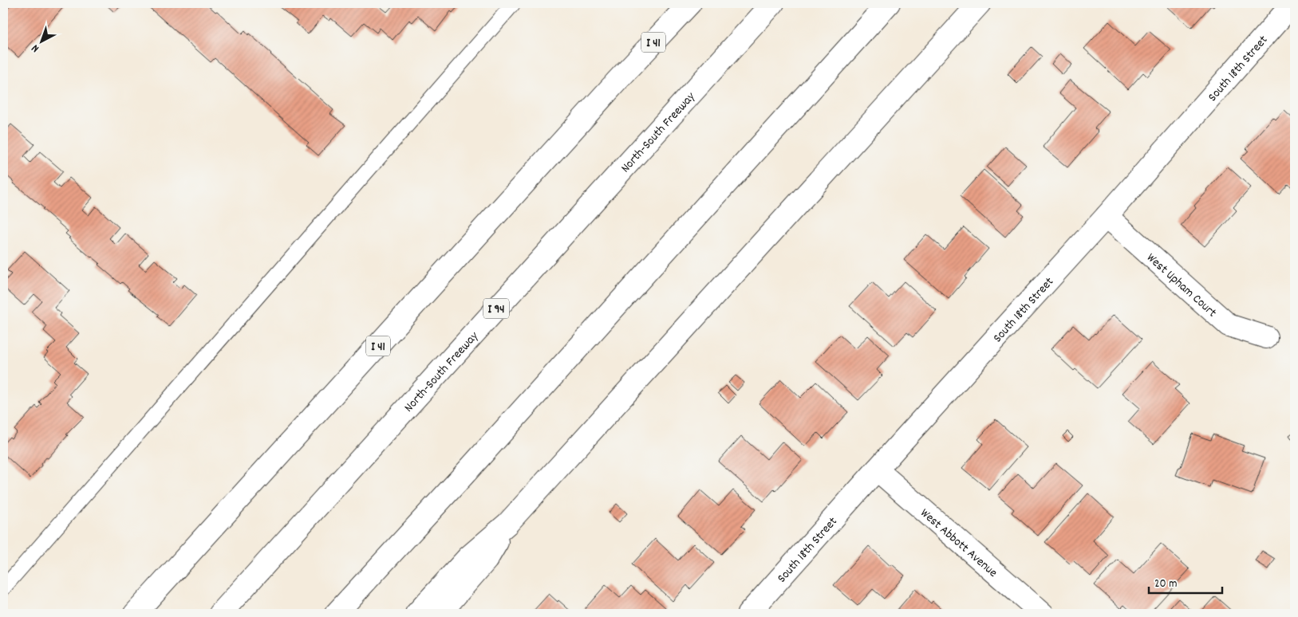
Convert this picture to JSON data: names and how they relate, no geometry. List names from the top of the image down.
{
  "streets": {
    "main road": [
      "I 41",
      "South 18th Street",
      "North-South Freeway",
      "West Upham Court",
      "I 94",
      "West Abbott Avenue"
    ]
  },
  "crossings": [
    ["South 18th Street", "West Upham Court"],
    ["South 18th Street", "West Abbott Avenue"]
  ],
  "scale_bar": "20 m",
  "north": "bottom left"
}
